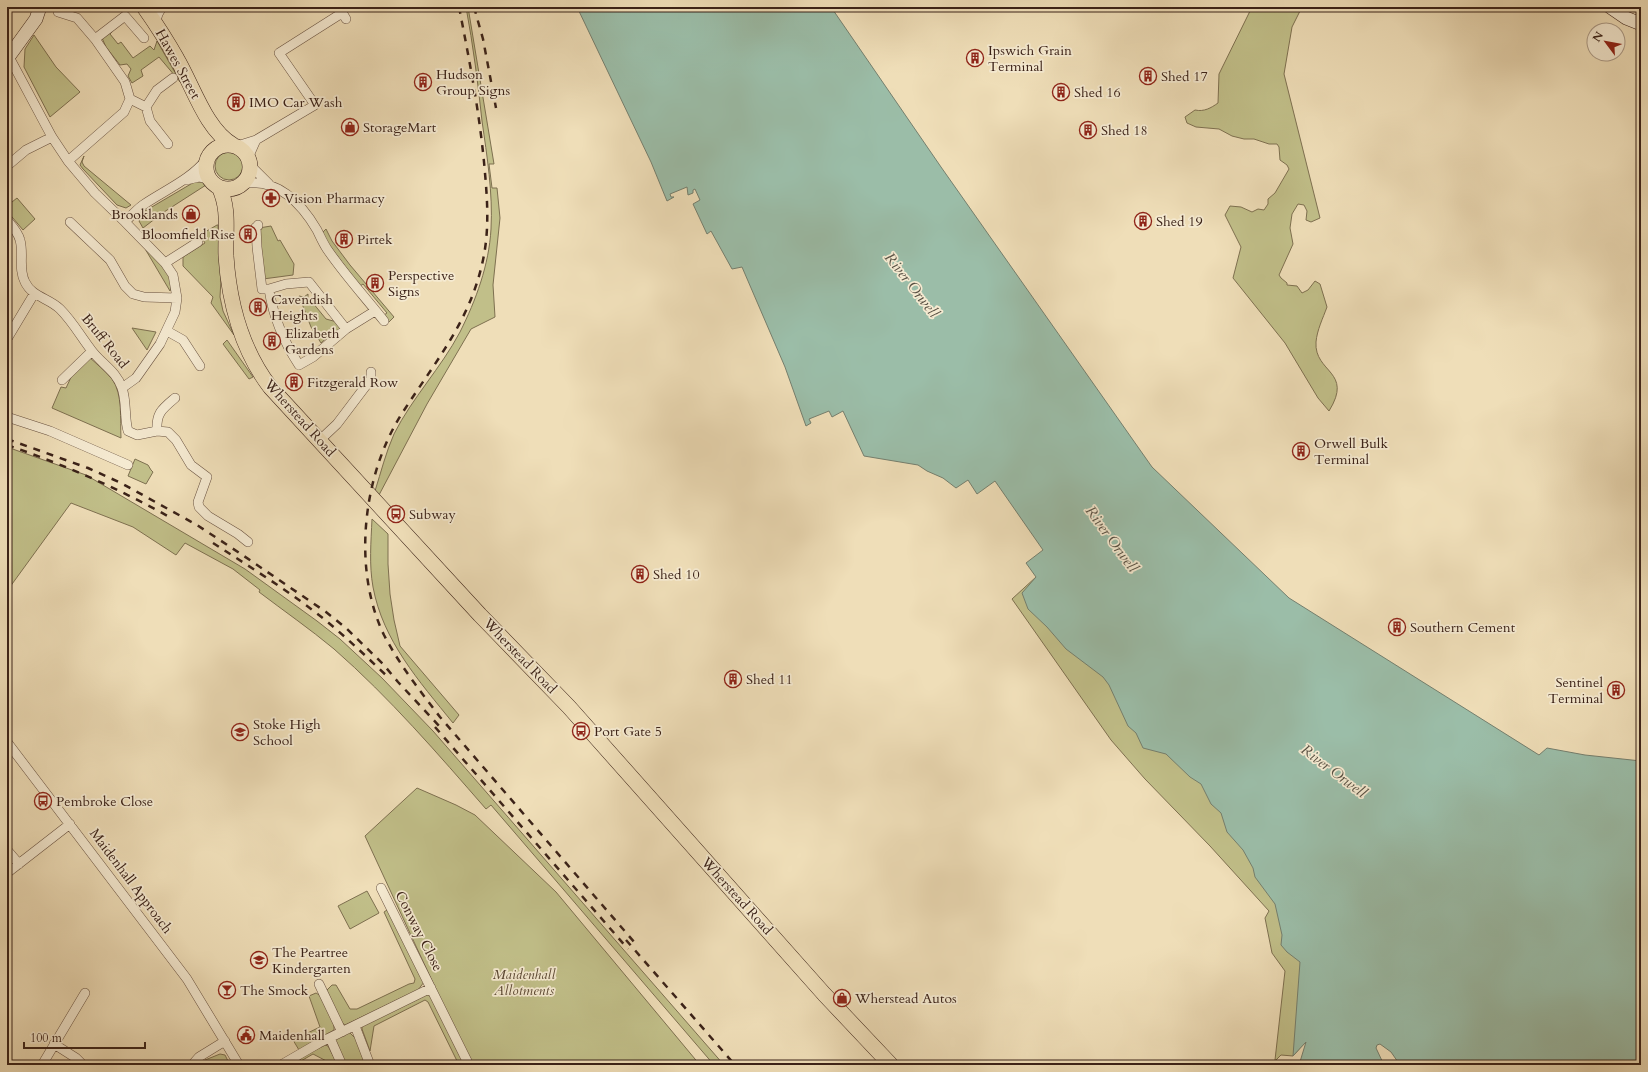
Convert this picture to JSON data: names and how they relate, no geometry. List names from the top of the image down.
{
  "streets": {
    "main road": ["Hawes Street", "Wherstead Road"],
    "street": ["Bruff Road", "Maidenhall Approach", "Conway Close"]
  },
  "crossings": [
    ["Hawes Street", "Wherstead Road"]
  ],
  "water": ["River Orwell"],
  "parks": ["Maidenhall Allotments"],
  "places": {
    "building": [
      "Ipswich Grain Terminal",
      "Shed 17",
      "Hudson Group Signs",
      "Shed 16",
      "IMO Car Wash",
      "Shed 18",
      "Shed 19",
      "Bloomfield Rise",
      "Pirtek",
      "Perspective Signs",
      "Cavendish Heights",
      "Elizabeth Gardens",
      "Fitzgerald Row",
      "Orwell Bulk Terminal",
      "Shed 10",
      "Southern Cement",
      "Shed 11",
      "Sentinel Terminal"
    ],
    "shop": ["StorageMart", "Brooklands", "Wherstead Autos"],
    "pharmacy": ["Vision Pharmacy"],
    "bus stop": ["Subway", "Port Gate 5", "Pembroke Close"],
    "school or university": ["Stoke High School", "The Peartree Kindergarten"],
    "bar": ["The Smock"],
    "public building": ["Maidenhall"]
  },
  "scale_bar": "100 m",
  "north": "top left"
}
